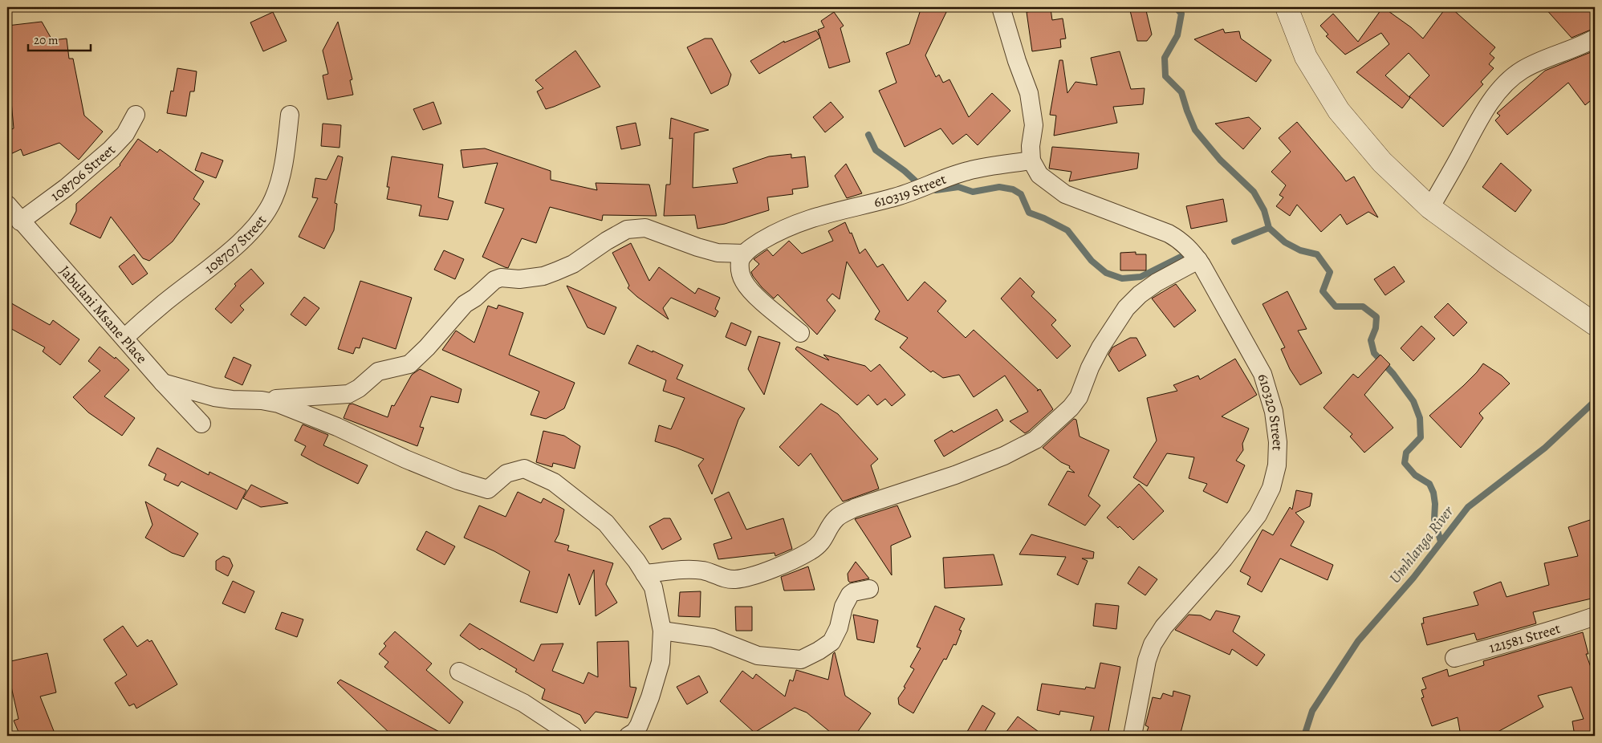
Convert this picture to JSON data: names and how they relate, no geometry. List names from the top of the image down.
{
  "streets": {
    "street": [
      "108706 Street",
      "610319 Street",
      "108707 Street",
      "Jabulani Msane Place",
      "610320 Street",
      "121581 Street"
    ]
  },
  "crossings": [
    ["108706 Street", "Jabulani Msane Place"],
    ["610319 Street", "610320 Street"],
    ["108707 Street", "Jabulani Msane Place"]
  ],
  "water": ["Umhlanga River"],
  "scale_bar": "20 m"
}
